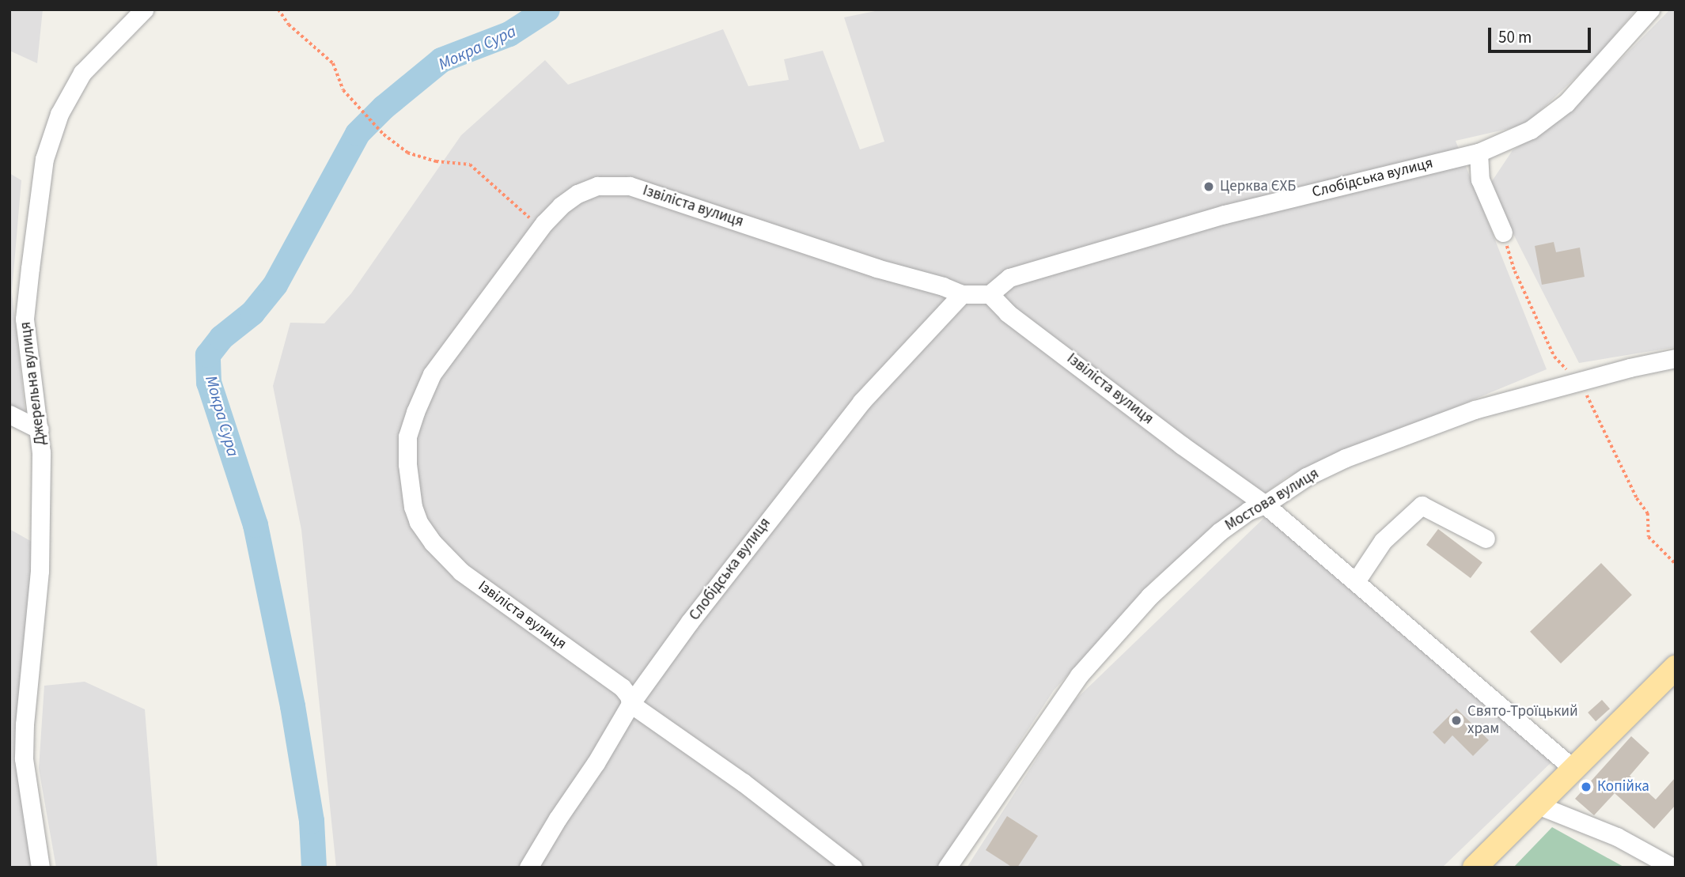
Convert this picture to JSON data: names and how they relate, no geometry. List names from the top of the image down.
{
  "streets": {
    "street": [
      "Слобідська вулиця",
      "Ізвіліста вулиця",
      "Джерельна вулиця",
      "Мостова вулиця"
    ]
  },
  "crossings": [
    ["Слобідська вулиця", "Ізвіліста вулиця"],
    ["Ізвіліста вулиця", "Мостова вулиця"]
  ],
  "water": ["Мокра Сура"],
  "places": ["Церква ЄХБ", "Свято-Троїцький храм", "Копійка"],
  "scale_bar": "50 m"
}
